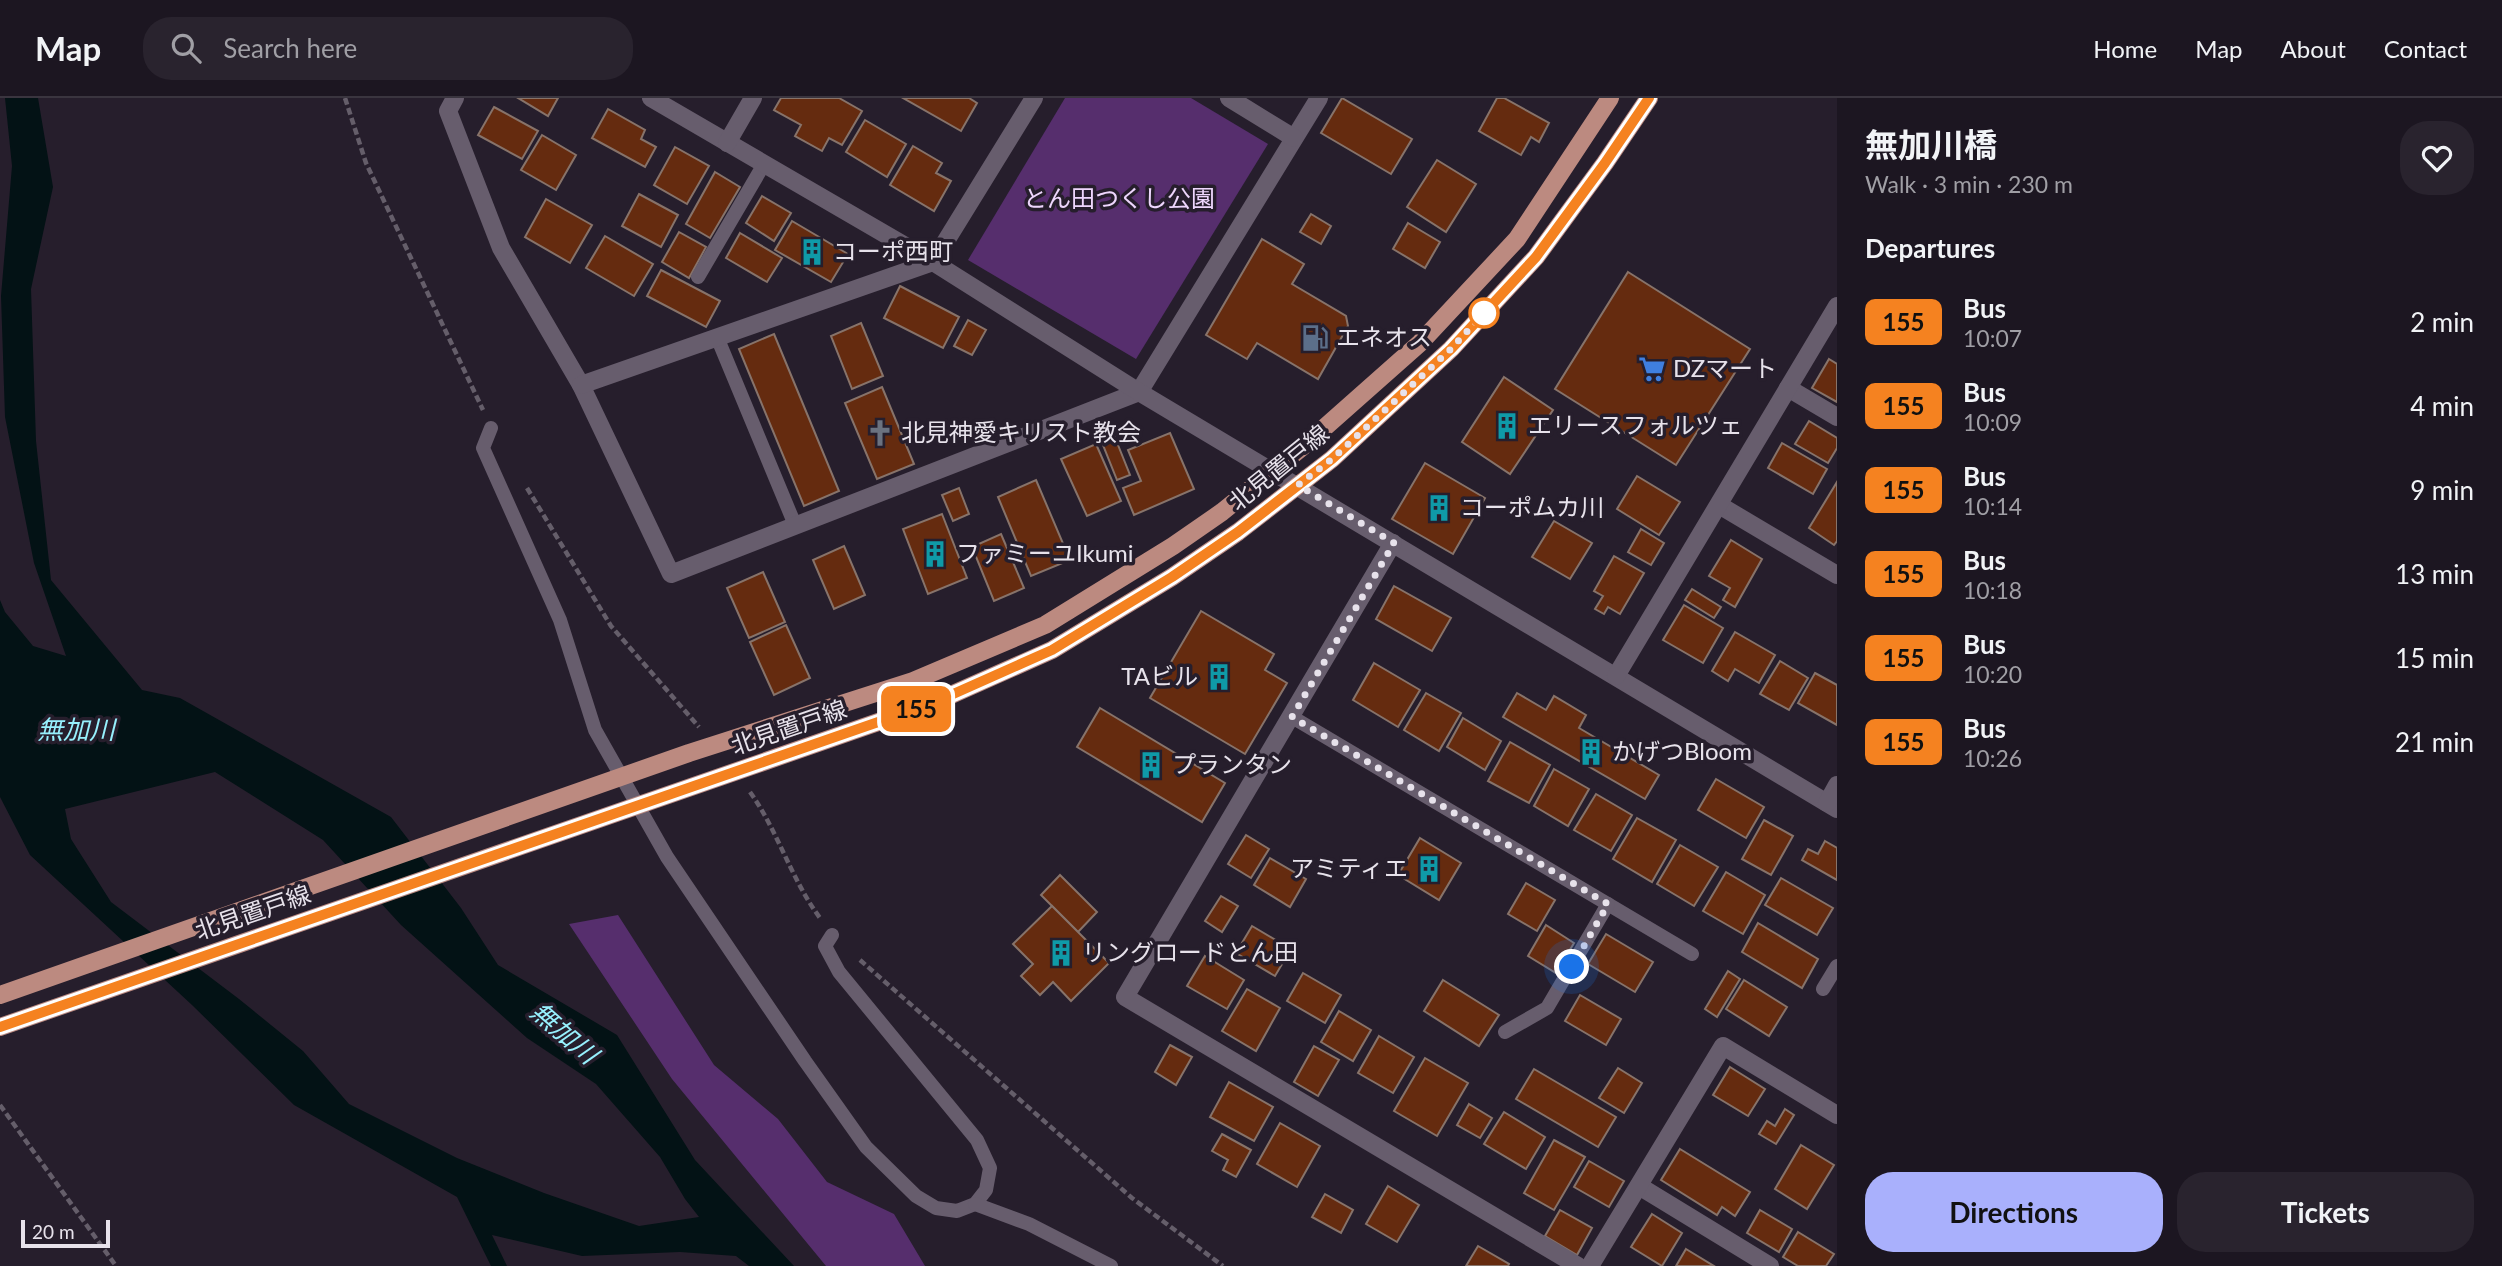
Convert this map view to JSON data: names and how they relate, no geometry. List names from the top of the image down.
{
  "streets": {
    "main road": ["北見置戸線"]
  },
  "water": ["無加川"],
  "parks": ["とん田つくし公園"],
  "places": {
    "building": [
      "コーポ西町",
      "エリースフォルツェ",
      "コーポムカ川",
      "ファミーユIkumi",
      "TAビル",
      "かげつBloom",
      "プランタン",
      "アミティエ",
      "リングロードとん田"
    ],
    "fuel station": ["エネオス"],
    "supermarket": ["DZマート"],
    "church": ["北見神愛キリスト教会"]
  },
  "lines": ["bus line 155"],
  "scale_bar": "20 m",
  "page": {
    "header": "Map",
    "search": "Search here",
    "nav": [
      "Home",
      "Map",
      "About",
      "Contact"
    ],
    "on_map": "155",
    "heading": [
      ["無加川橋", "Walk · 3 min · 230 m"],
      "Departures"
    ],
    "list": [
      {
        "mark": "155",
        "name": "Bus",
        "note": "10:07",
        "value": "2 min"
      },
      {
        "mark": "155",
        "name": "Bus",
        "note": "10:09",
        "value": "4 min"
      },
      {
        "mark": "155",
        "name": "Bus",
        "note": "10:14",
        "value": "9 min"
      },
      {
        "mark": "155",
        "name": "Bus",
        "note": "10:18",
        "value": "13 min"
      },
      {
        "mark": "155",
        "name": "Bus",
        "note": "10:20",
        "value": "15 min"
      },
      {
        "mark": "155",
        "name": "Bus",
        "note": "10:26",
        "value": "21 min"
      }
    ],
    "buttons": ["Directions", "Tickets"],
    "scale": "20 m"
  }
}
